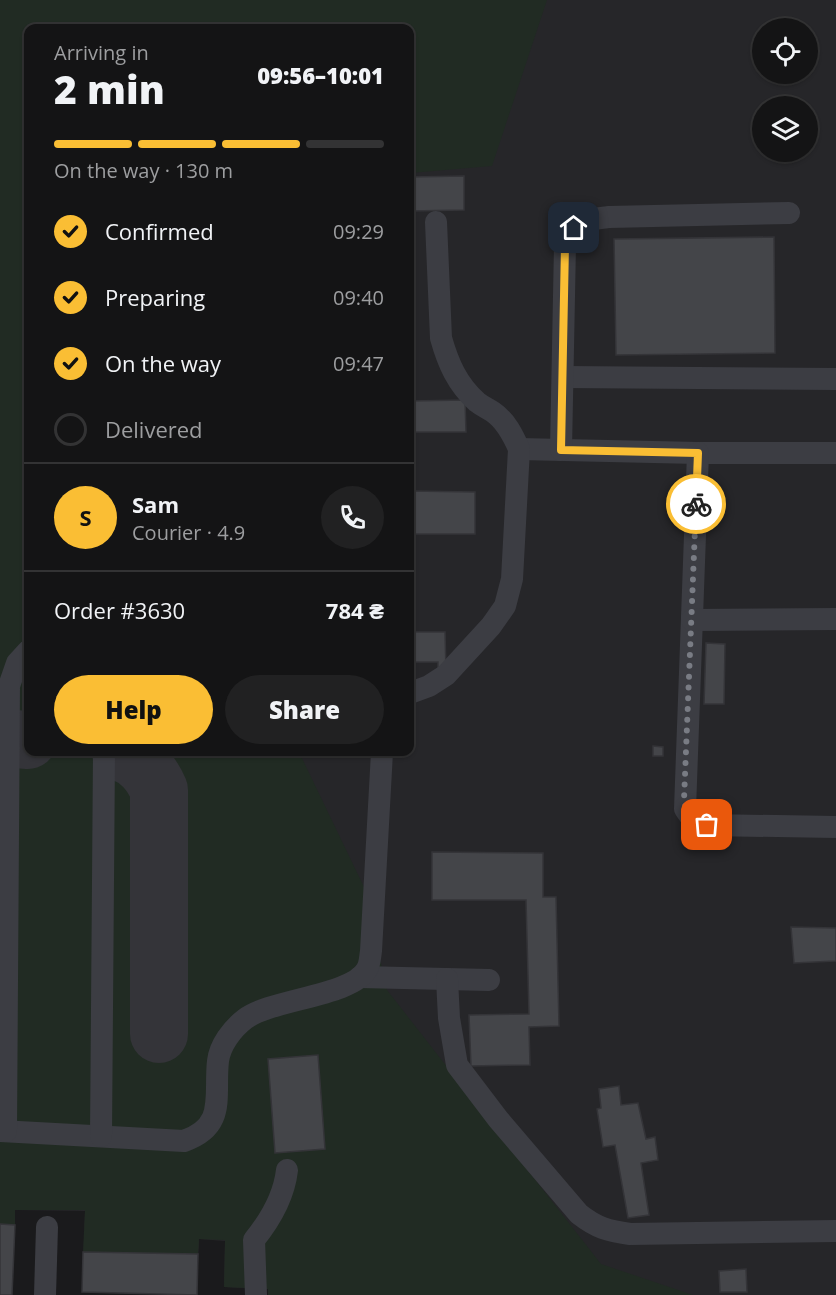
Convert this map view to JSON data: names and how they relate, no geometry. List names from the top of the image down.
{
  "page": {
    "heading": ["2 min", "Arriving in", "09:56–10:01"],
    "panel": [
      "Sam",
      "Courier · 4.9",
      "Order #3630",
      "784 ₴"
    ],
    "bar": "On the way · 130 m",
    "list": [
      ["Confirmed", "09:29"],
      ["Preparing", "09:40"],
      ["On the way", "09:47"],
      "Delivered"
    ],
    "round": "S",
    "buttons": ["Help", "Share"]
  }
}
